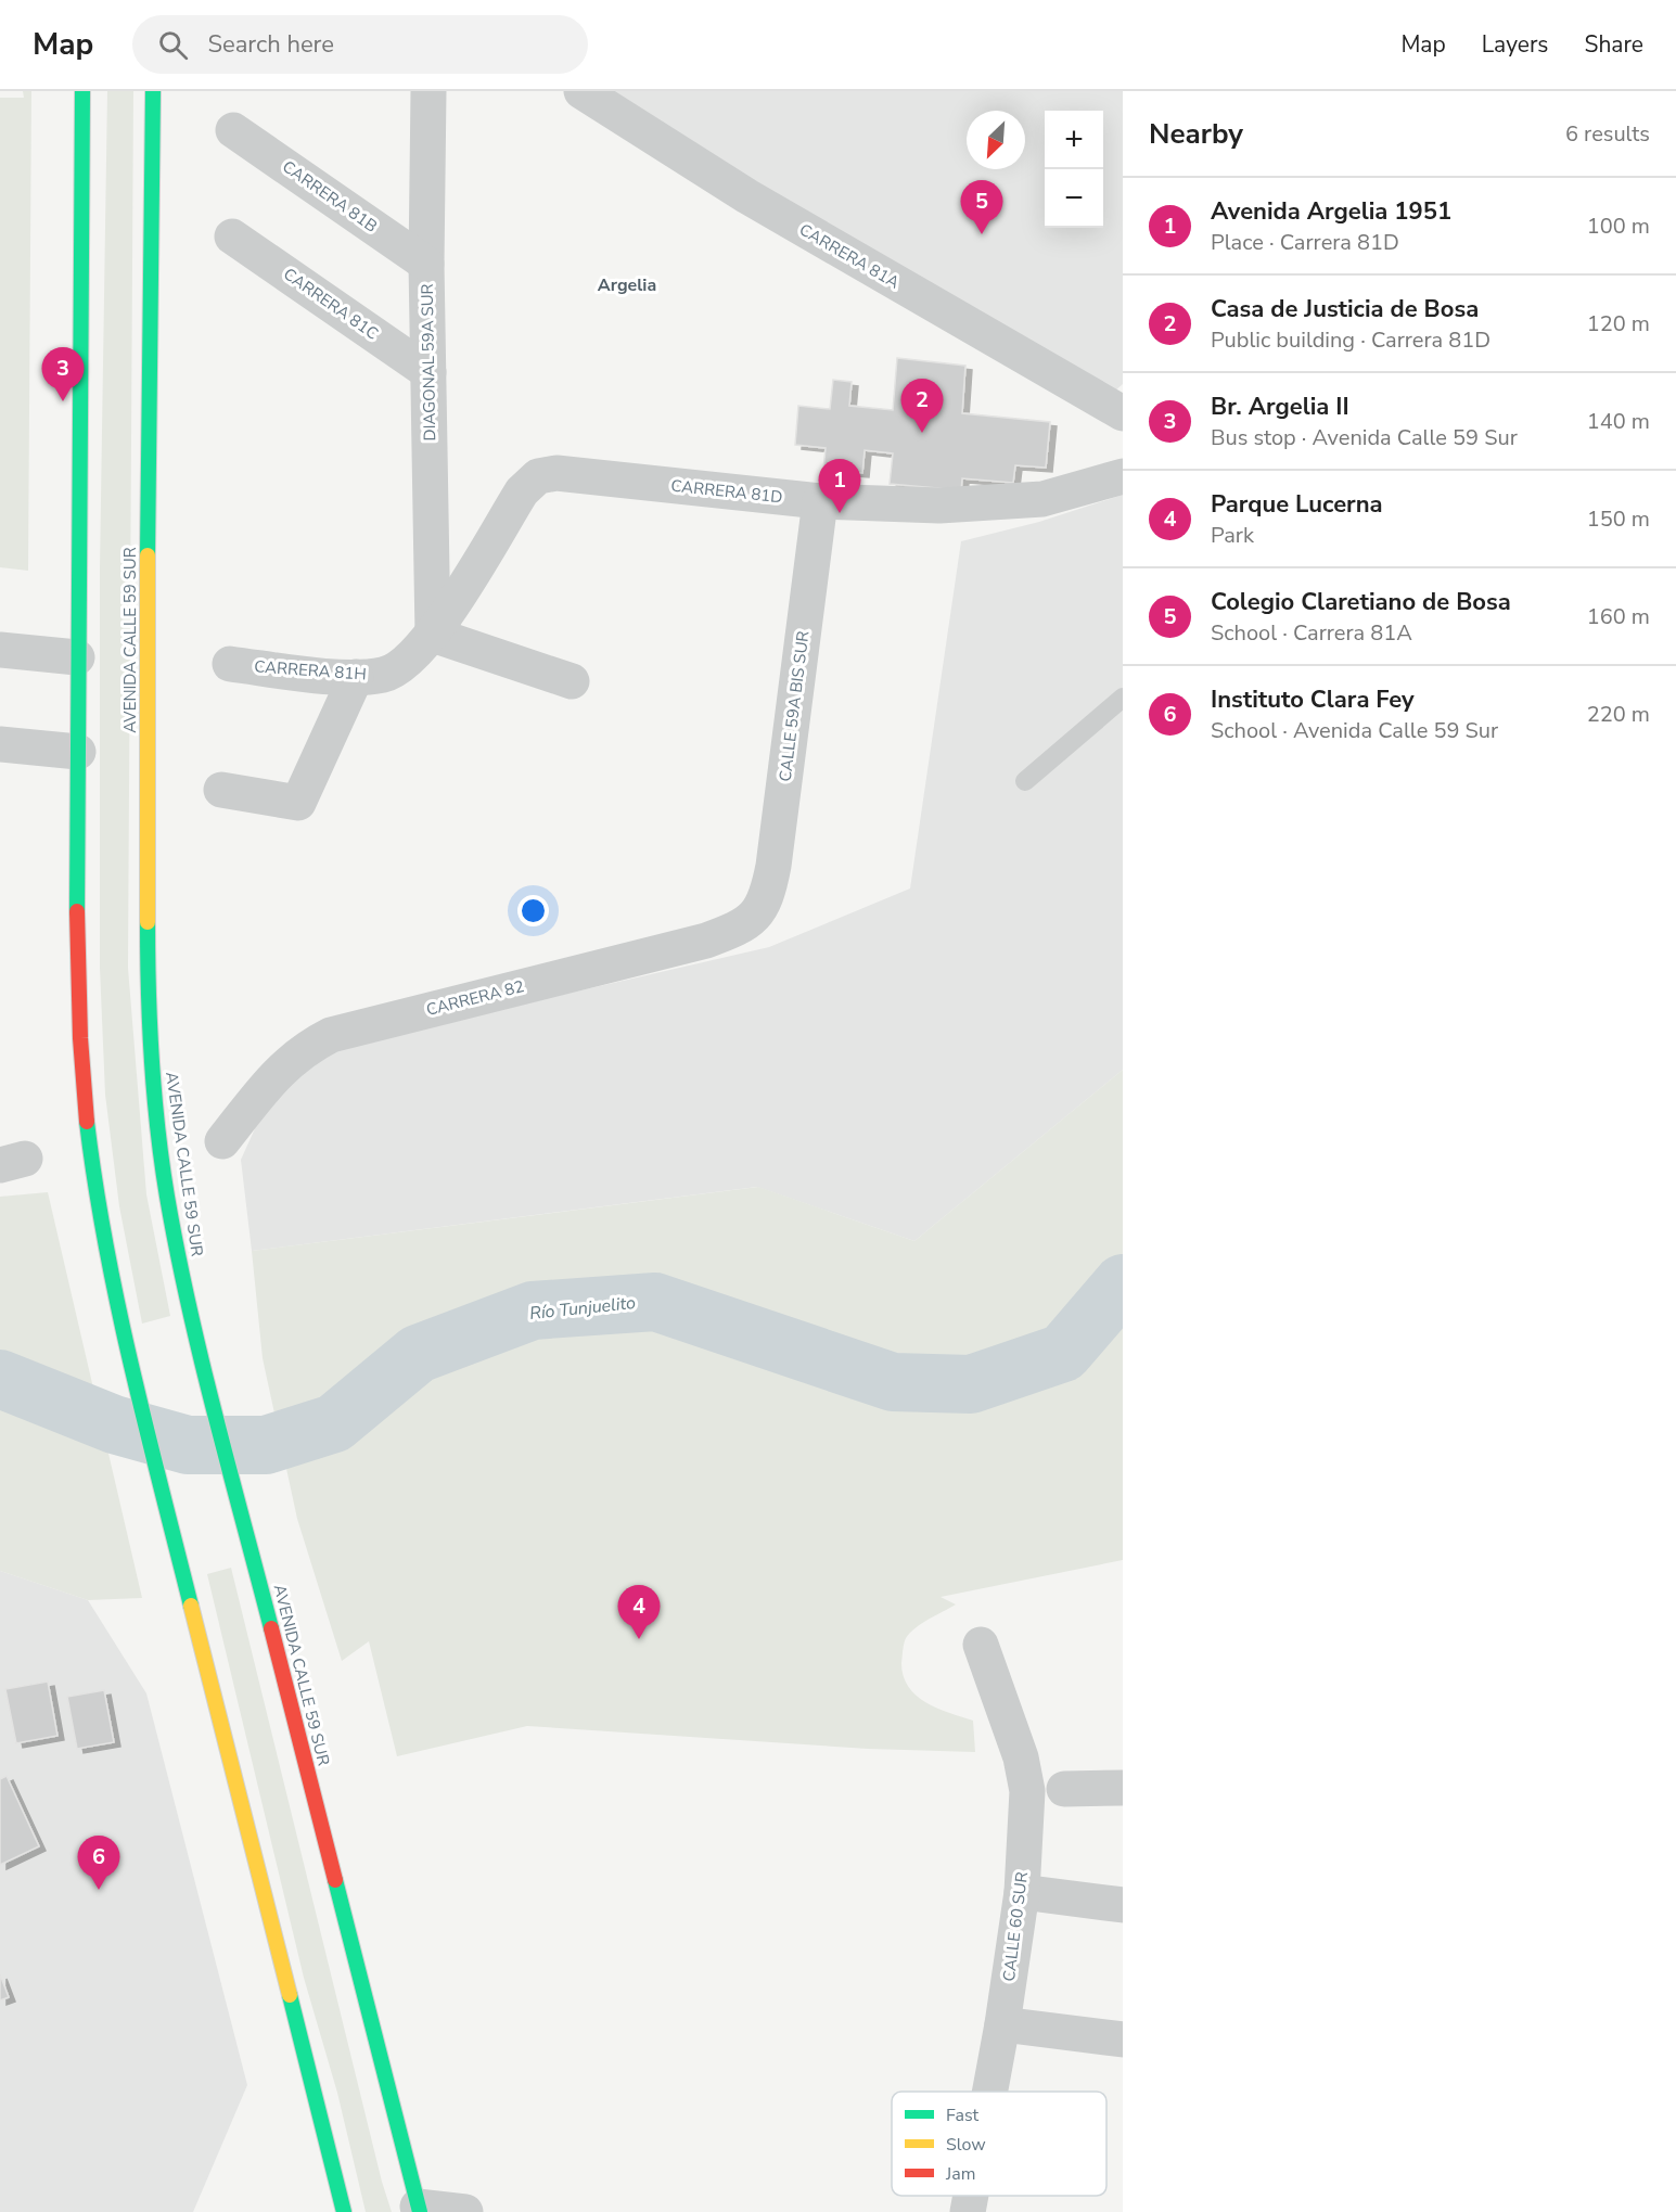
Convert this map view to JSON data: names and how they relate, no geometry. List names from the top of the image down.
{
  "streets": {
    "main road": ["AVENIDA CALLE 59 SUR"],
    "street": [
      "CARRERA 81B",
      "CARRERA 81A",
      "CARRERA 81C",
      "DIAGONAL 59A SUR",
      "CARRERA 81D",
      "CARRERA 81H",
      "CALLE 59A BIS SUR",
      "CARRERA 82",
      "CALLE 60 SUR"
    ]
  },
  "crossings": [
    ["CARRERA 81B", "DIAGONAL 59A SUR"],
    ["CARRERA 81C", "DIAGONAL 59A SUR"],
    ["DIAGONAL 59A SUR", "CARRERA 81D"],
    ["DIAGONAL 59A SUR", "CARRERA 81H"],
    ["CARRERA 81D", "CARRERA 81H"],
    ["CARRERA 81D", "CALLE 59A BIS SUR"],
    ["CALLE 59A BIS SUR", "CARRERA 82"]
  ],
  "districts": ["Argelia"],
  "water": ["Río Tunjuelito"],
  "legend": ["Fast", "Slow", "Jam"],
  "north": "bottom left",
  "page": {
    "header": "Map",
    "search": "Search here",
    "nav": ["Map", "Layers", "Share"],
    "heading": ["Nearby", "6 results"],
    "map_buttons": ["+", "−"],
    "list": [
      {
        "mark": "1",
        "name": "Avenida Argelia 1951",
        "note": "Place · Carrera 81D",
        "value": "100 m"
      },
      {
        "mark": "2",
        "name": "Casa de Justicia de Bosa",
        "note": "Public building · Carrera 81D",
        "value": "120 m"
      },
      {
        "mark": "3",
        "name": "Br. Argelia II",
        "note": "Bus stop · Avenida Calle 59 Sur",
        "value": "140 m"
      },
      {
        "mark": "4",
        "name": "Parque Lucerna",
        "note": "Park",
        "value": "150 m"
      },
      {
        "mark": "5",
        "name": "Colegio Claretiano de Bosa",
        "note": "School · Carrera 81A",
        "value": "160 m"
      },
      {
        "mark": "6",
        "name": "Instituto Clara Fey",
        "note": "School · Avenida Calle 59 Sur",
        "value": "220 m"
      }
    ],
    "pins": [
      "5",
      "3",
      "2",
      "1",
      "4",
      "6"
    ]
  }
}
